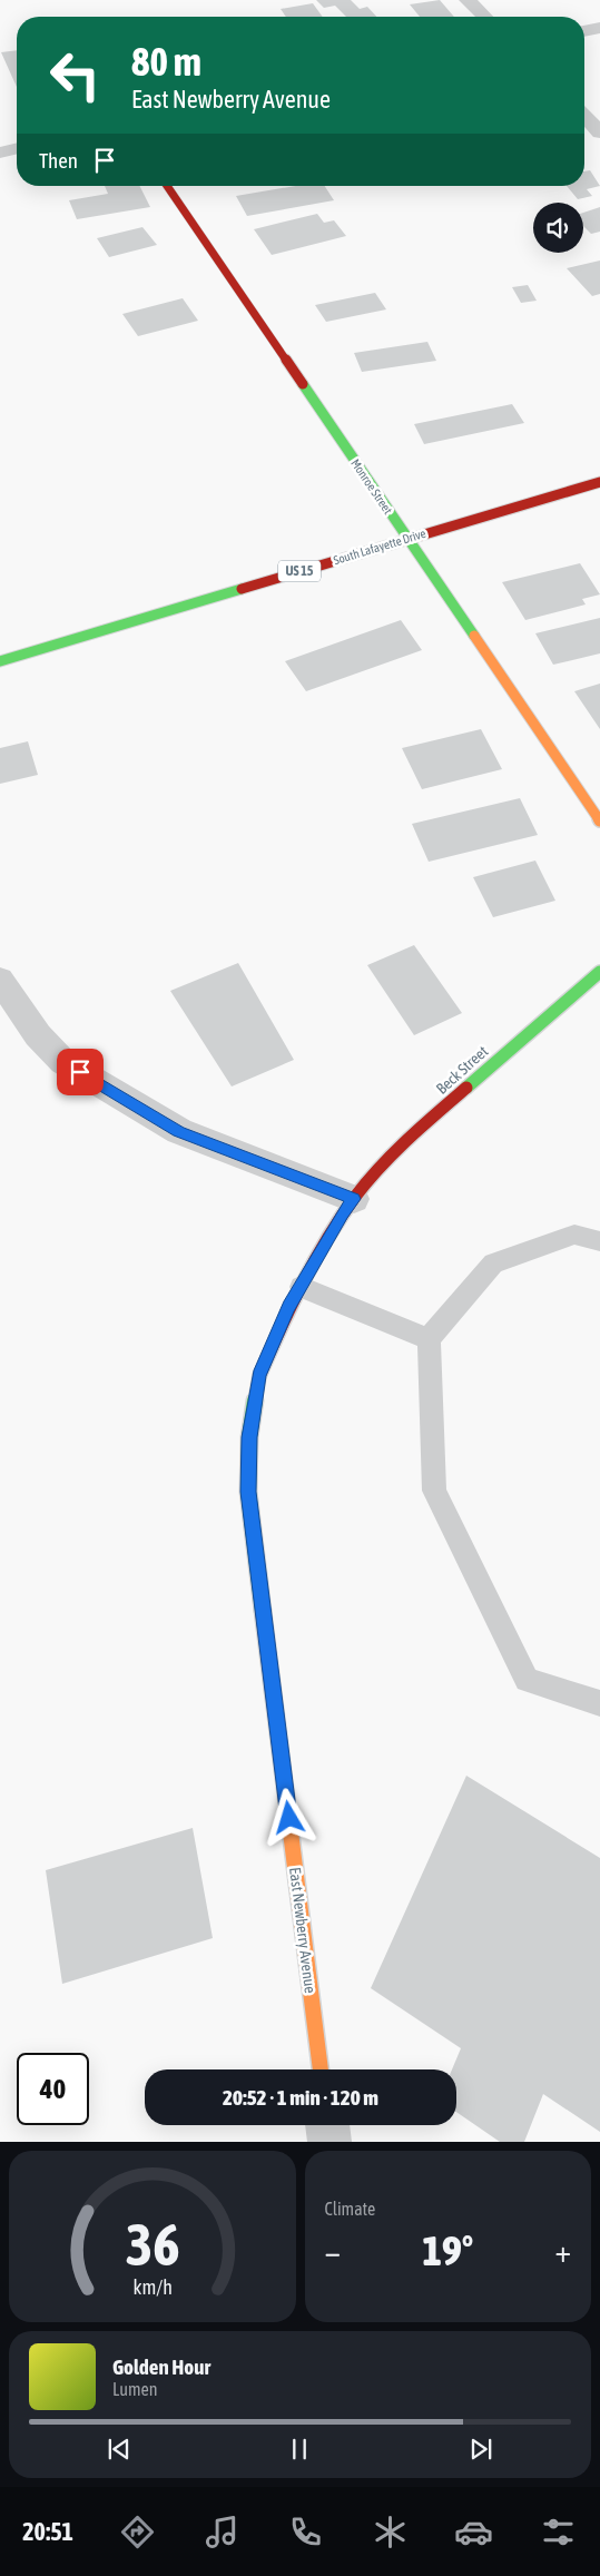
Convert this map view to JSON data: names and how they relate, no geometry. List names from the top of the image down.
{
  "streets": {
    "street": [
      "Monroe Street",
      "South Lafayette Drive",
      "US 15",
      "Beck Street",
      "East Newberry Avenue"
    ]
  },
  "crossings": [
    ["Monroe Street", "South Lafayette Drive"],
    ["Beck Street", "East Newberry Avenue"]
  ],
  "page": {
    "turn": ["80 m", "East Newberry Avenue"],
    "then": "Then",
    "limit": "40",
    "trip": "20:52 · 1 min · 120 m",
    "tile": "Climate",
    "heat": ["−", "19°", "+"],
    "song": ["Golden Hour", "Lumen"],
    "tabs": "20:51",
    "gauge": ["36", "km/h"]
  }
}
